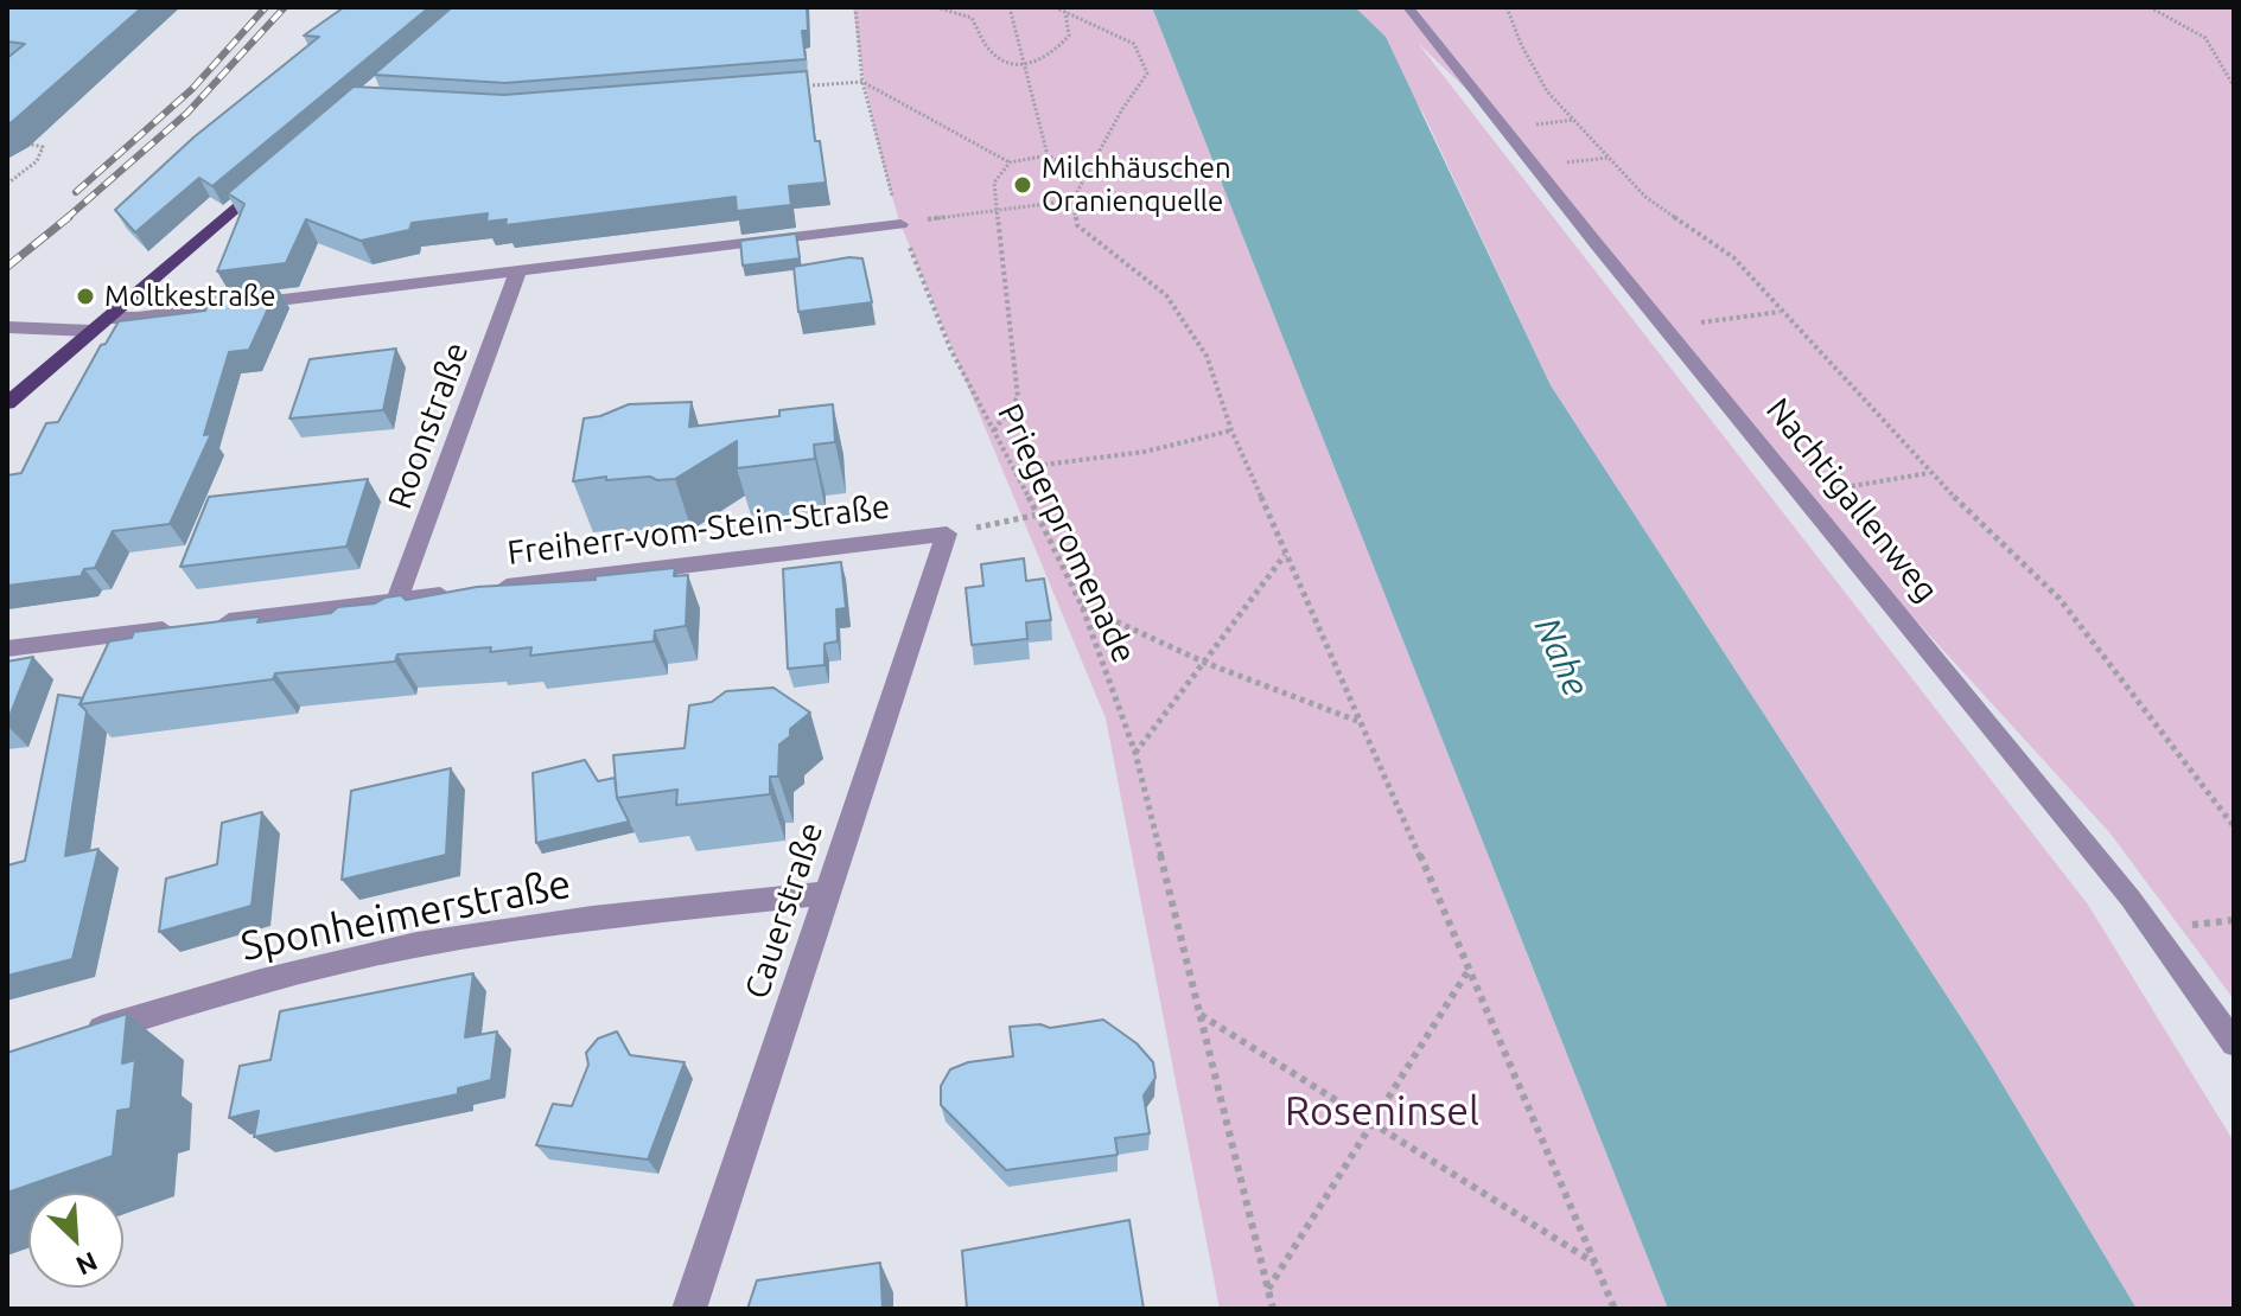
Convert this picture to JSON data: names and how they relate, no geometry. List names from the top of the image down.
{
  "streets": {
    "street": [
      "Roonstraße",
      "Freiherr-vom-Stein-Straße",
      "Cauerstraße",
      "Sponheimerstraße"
    ],
    "lane": ["Nachtigallenweg"],
    "path": ["Priegerpromenade"]
  },
  "crossings": [
    ["Roonstraße", "Freiherr-vom-Stein-Straße"],
    ["Freiherr-vom-Stein-Straße", "Cauerstraße"],
    ["Cauerstraße", "Sponheimerstraße"]
  ],
  "water": ["Nahe"],
  "parks": ["Roseninsel"],
  "places": ["Milchhäuschen Oranienquelle", "Moltkestraße"],
  "north": "bottom right"
}
